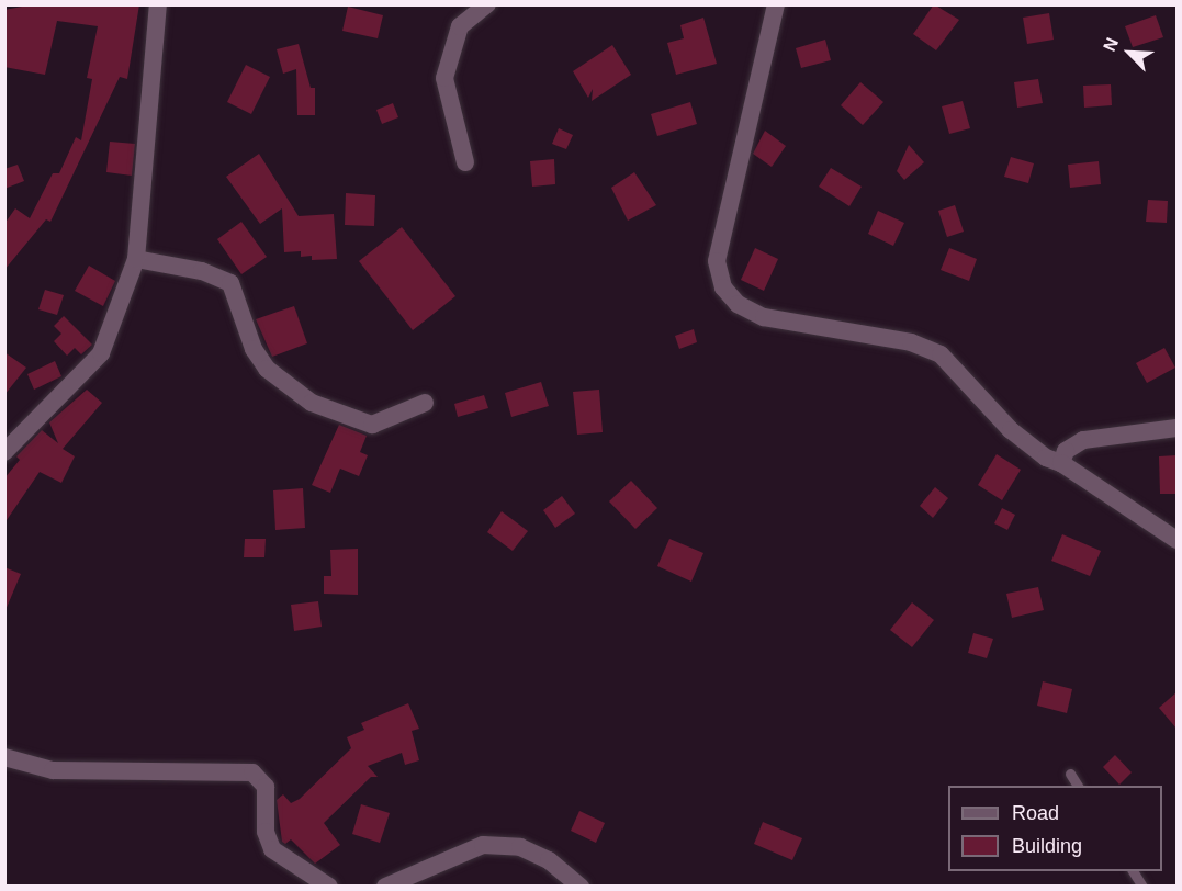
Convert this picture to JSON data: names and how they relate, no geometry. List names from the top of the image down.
{
  "legend": ["Road", "Building"],
  "north": "top left"
}
